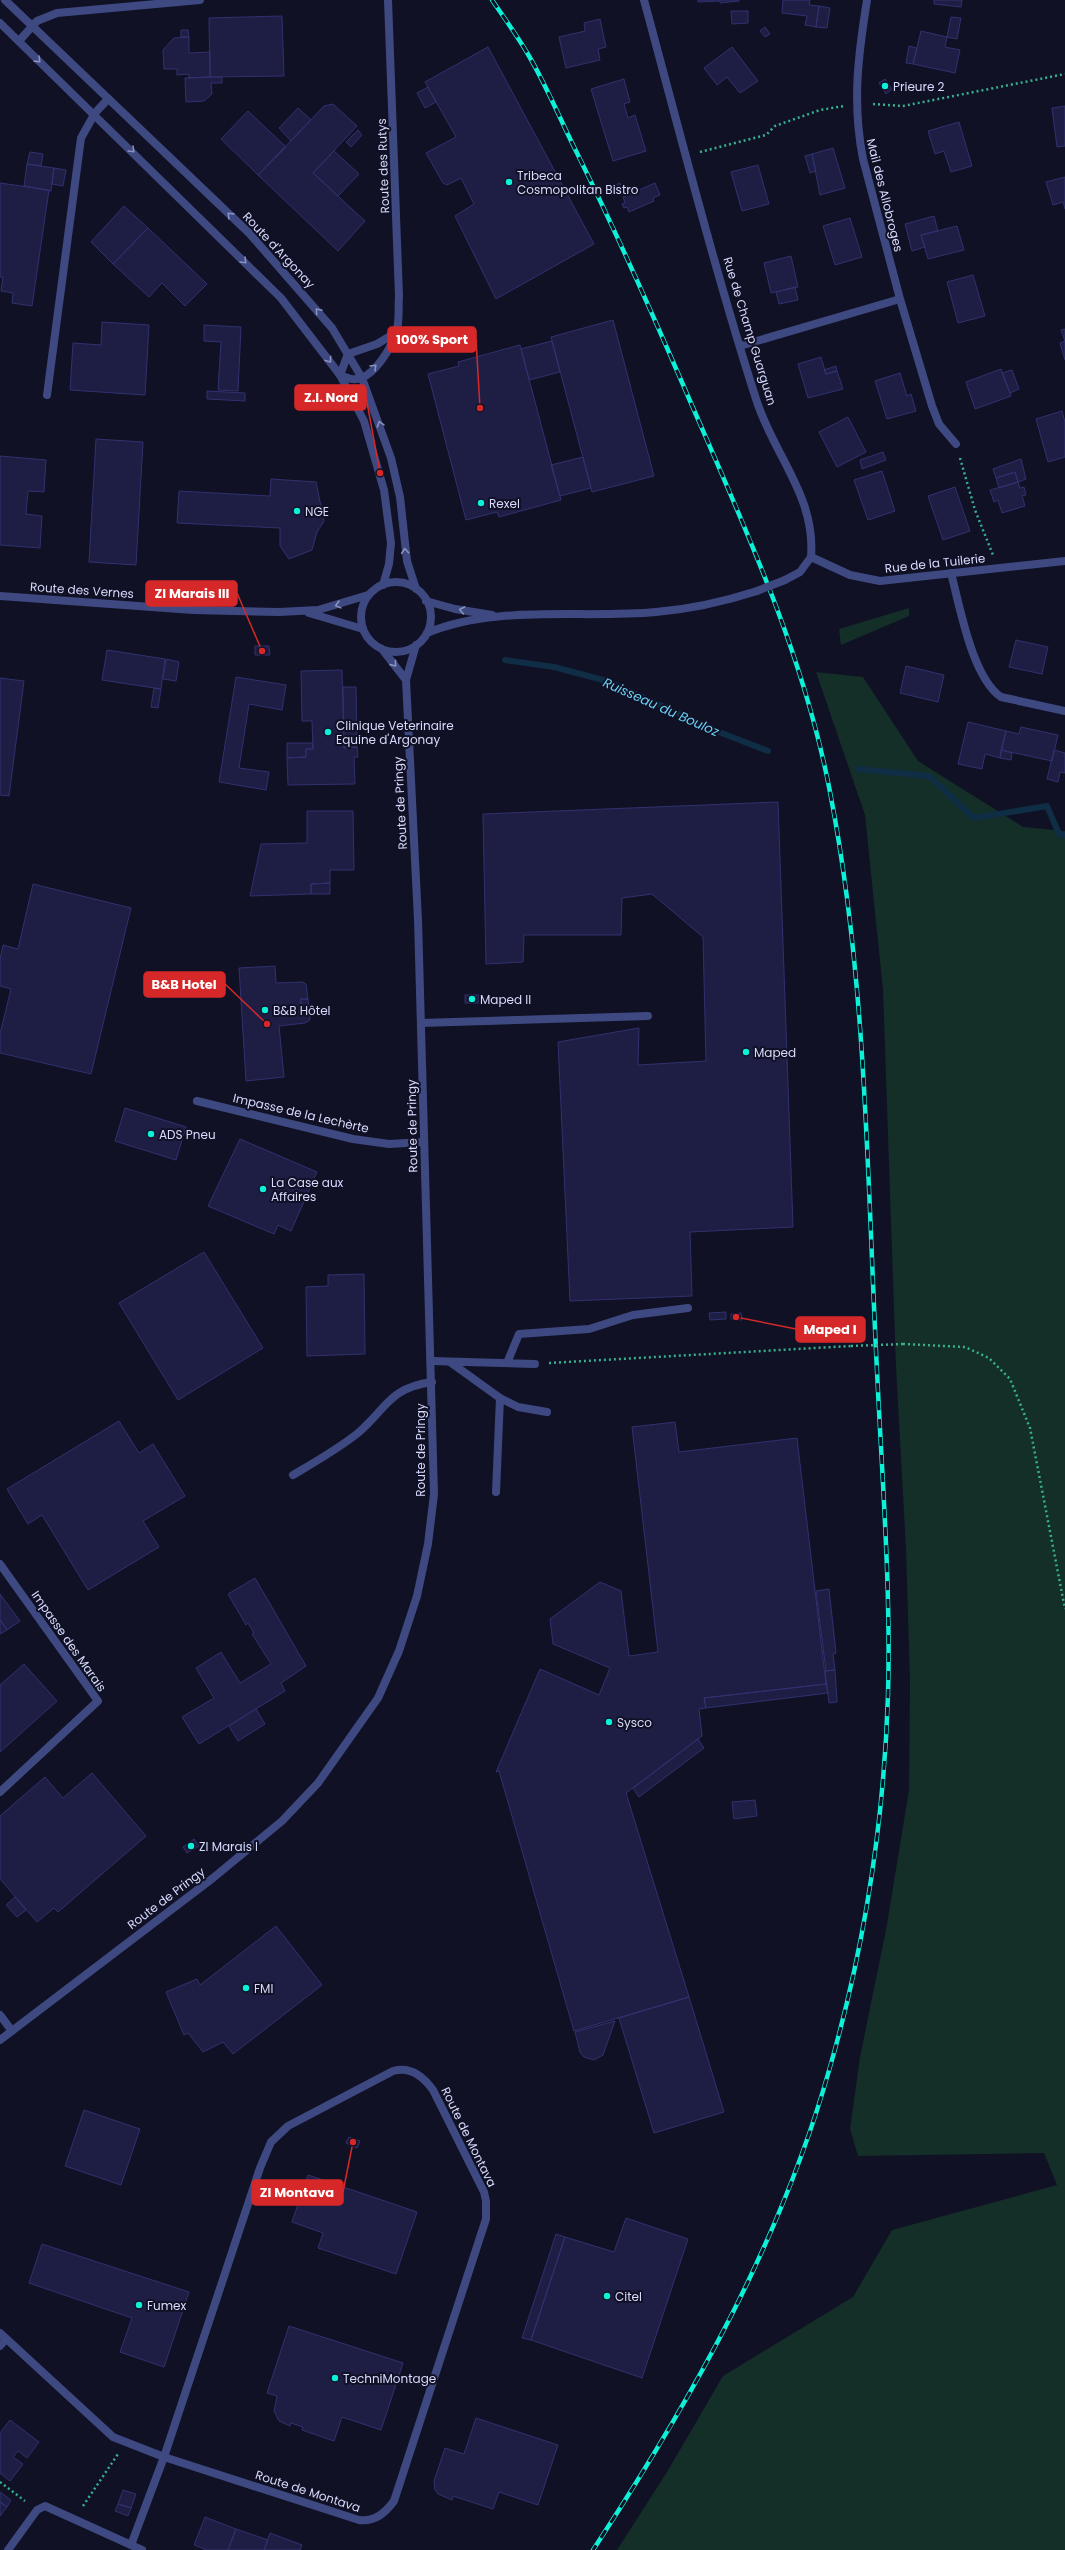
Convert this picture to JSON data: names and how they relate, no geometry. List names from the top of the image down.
{
  "streets": {
    "street": [
      "Route des Rutys",
      "Mail des Allobroges",
      "Route d'Argonay",
      "Rue de Champ Guarguan",
      "Rue de la Tuilerie",
      "Route des Vernes",
      "Route de Pringy",
      "Impasse de la Lechèrte",
      "Impasse des Marais",
      "Route de Montava"
    ]
  },
  "crossings": [
    ["Route des Rutys", "Route d'Argonay"],
    ["Route d'Argonay", "Route des Vernes"],
    ["Route d'Argonay", "Route de Pringy"],
    ["Rue de Champ Guarguan", "Rue de la Tuilerie"],
    ["Route des Vernes", "Route de Pringy"],
    ["Route de Pringy", "Impasse de la Lechèrte"]
  ],
  "water": ["Ruisseau du Bouloz"],
  "places": [
    "Prieure 2",
    "Tribeca Cosmopolitan Bistro",
    "100% Sport",
    "Z.I. Nord",
    "Rexel",
    "NGE",
    "ZI Marais III",
    "Clinique Veterinaire Equine d'Argonay",
    "Maped II",
    "B&B Hôtel",
    "B&B Hotel",
    "Maped",
    "ADS Pneu",
    "La Case aux Affaires",
    "Maped I",
    "Sysco",
    "ZI Marais I",
    "FMI",
    "ZI Montava",
    "Citel",
    "Fumex",
    "TechniMontage"
  ]
}
